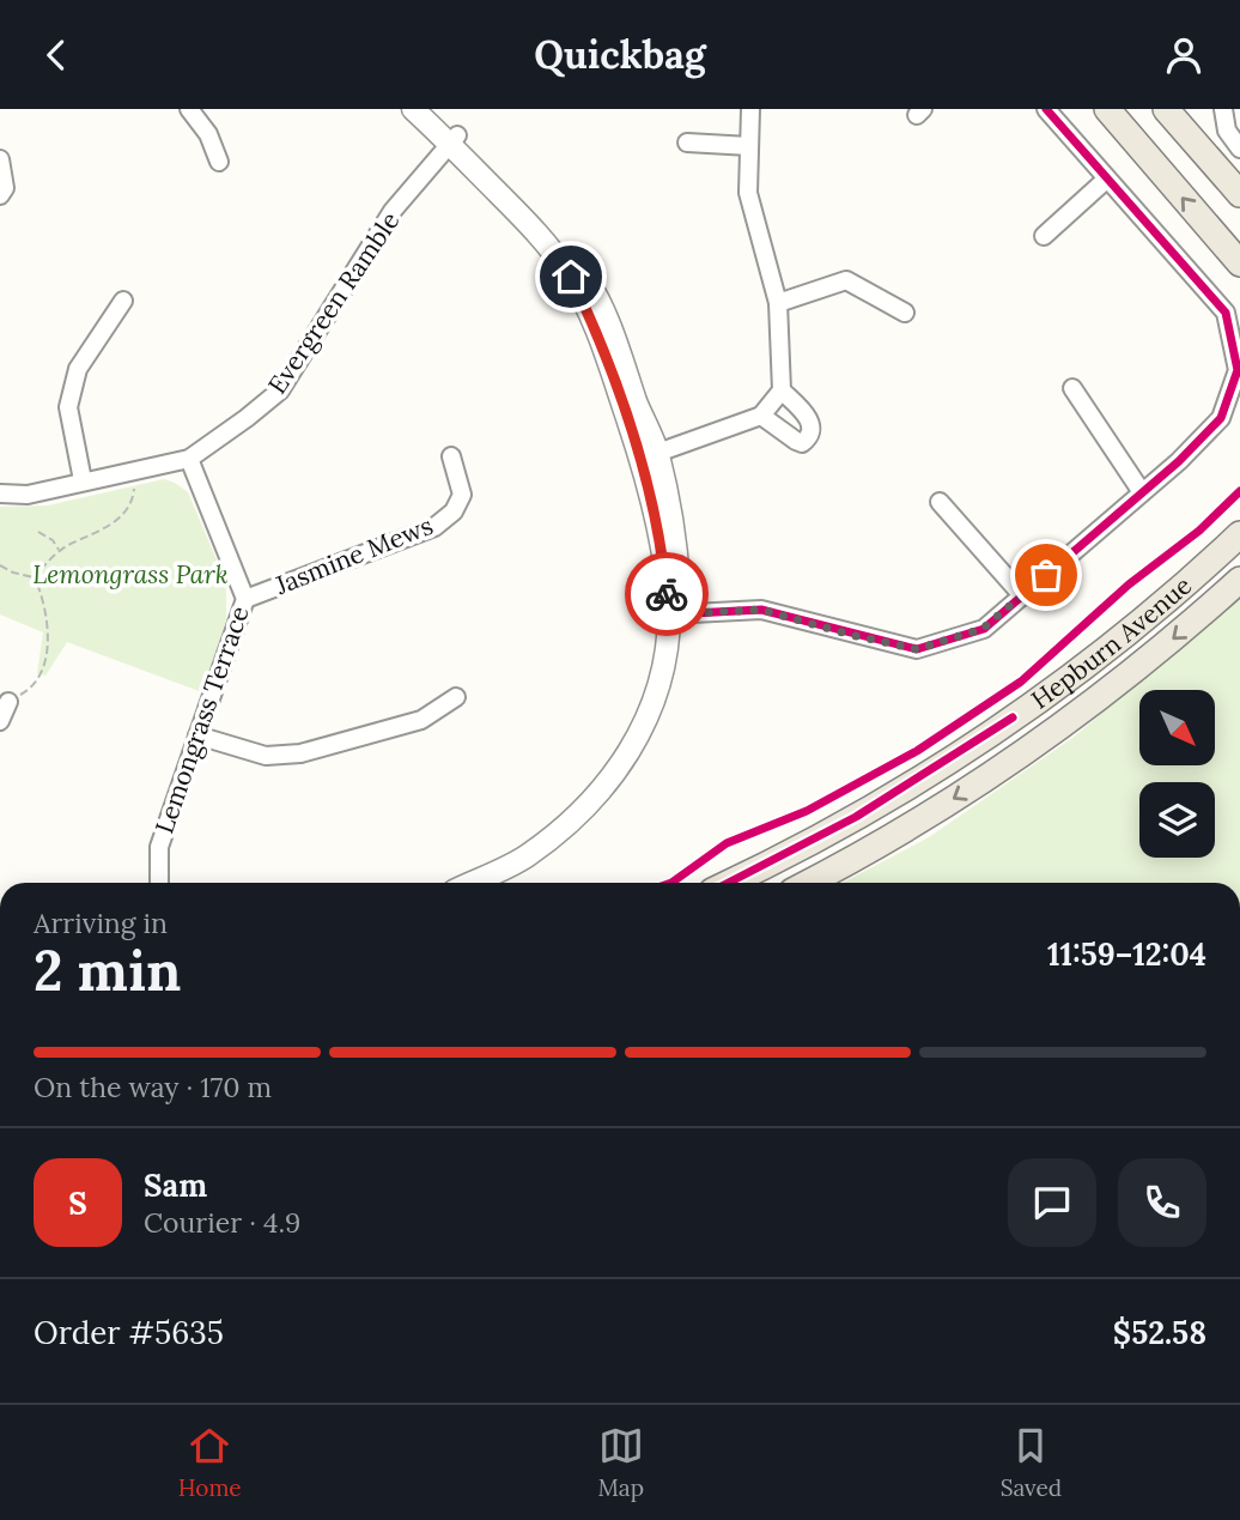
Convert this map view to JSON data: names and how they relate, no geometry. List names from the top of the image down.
{
  "streets": {
    "main road": ["Hepburn Avenue"],
    "street": ["Evergreen Ramble", "Jasmine Mews", "Lemongrass Terrace"]
  },
  "crossings": [
    ["Evergreen Ramble", "Lemongrass Terrace"],
    ["Jasmine Mews", "Lemongrass Terrace"]
  ],
  "parks": ["Lemongrass Park"],
  "north": "bottom right",
  "page": {
    "header": "Quickbag",
    "heading": ["2 min", "Arriving in", "11:59–12:04"],
    "panel": [
      "Sam",
      "Courier · 4.9",
      "Order #5635",
      "$52.58"
    ],
    "bar": "On the way · 170 m",
    "round": "S",
    "tabs": ["Home", "Map", "Saved"]
  }
}
